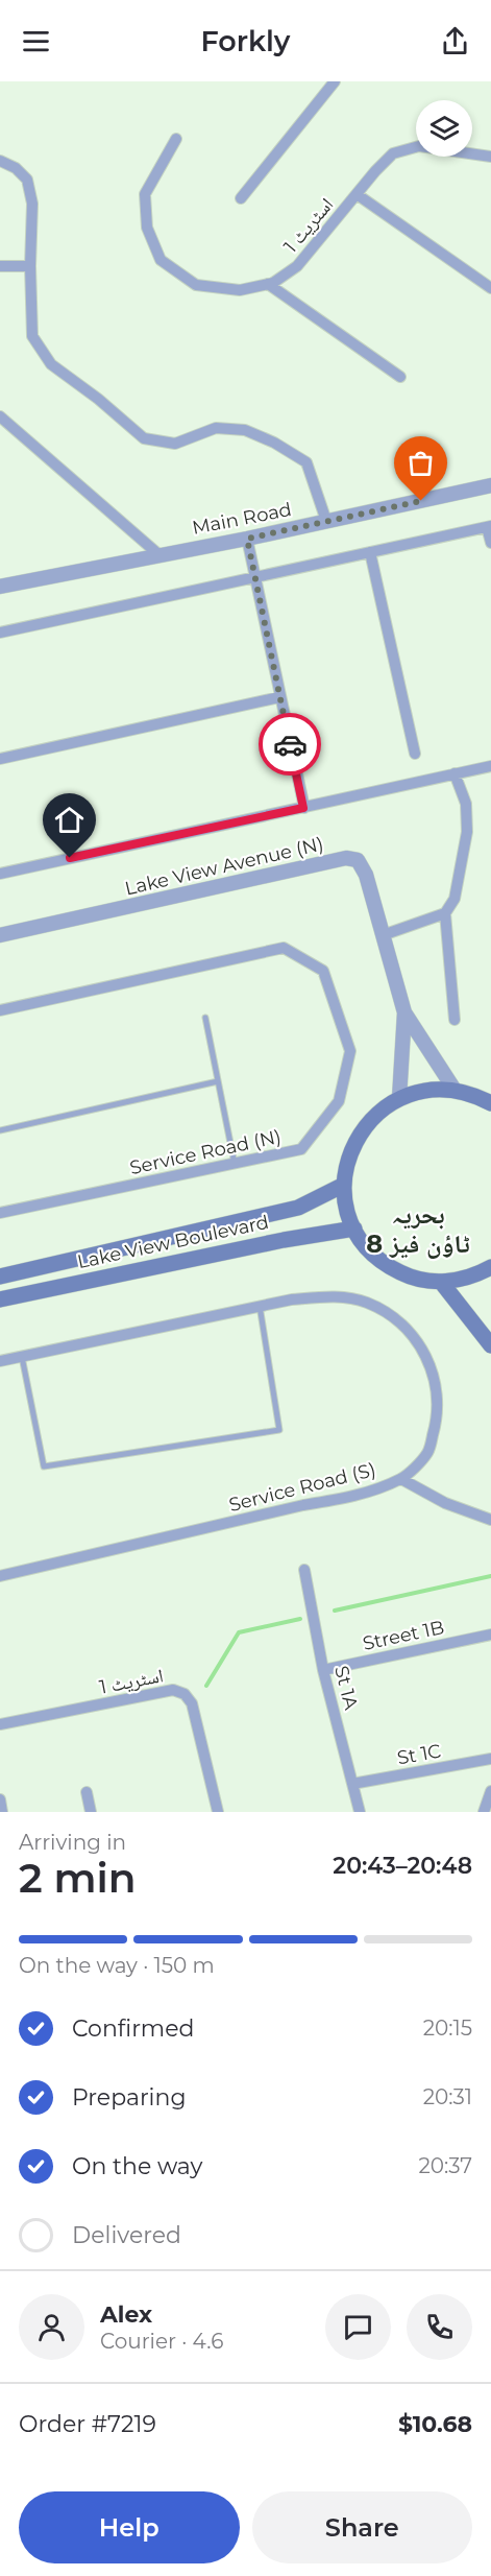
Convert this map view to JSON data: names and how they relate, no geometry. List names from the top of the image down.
{
  "streets": {
    "main road": ["Lake View Boulevard"],
    "street": [
      "اسٹریٹ 1",
      "Main Road",
      "Lake View Avenue (N)",
      "Service Road (N)",
      "Service Road (S)",
      "Street 1B",
      "St 1A",
      "St 1C"
    ]
  },
  "crossings": [
    ["Street 1B", "St 1A"],
    ["St 1A", "St 1C"]
  ],
  "districts": ["بحریہ ٹاؤن فیز 8"],
  "page": {
    "header": "Forkly",
    "heading": ["2 min", "Arriving in", "20:43–20:48"],
    "panel": [
      "Alex",
      "Courier · 4.6",
      "Order #7219",
      "$10.68"
    ],
    "bar": "On the way · 150 m",
    "list": [
      ["Confirmed", "20:15"],
      ["Preparing", "20:31"],
      ["On the way", "20:37"],
      "Delivered"
    ],
    "buttons": ["Help", "Share"]
  }
}
